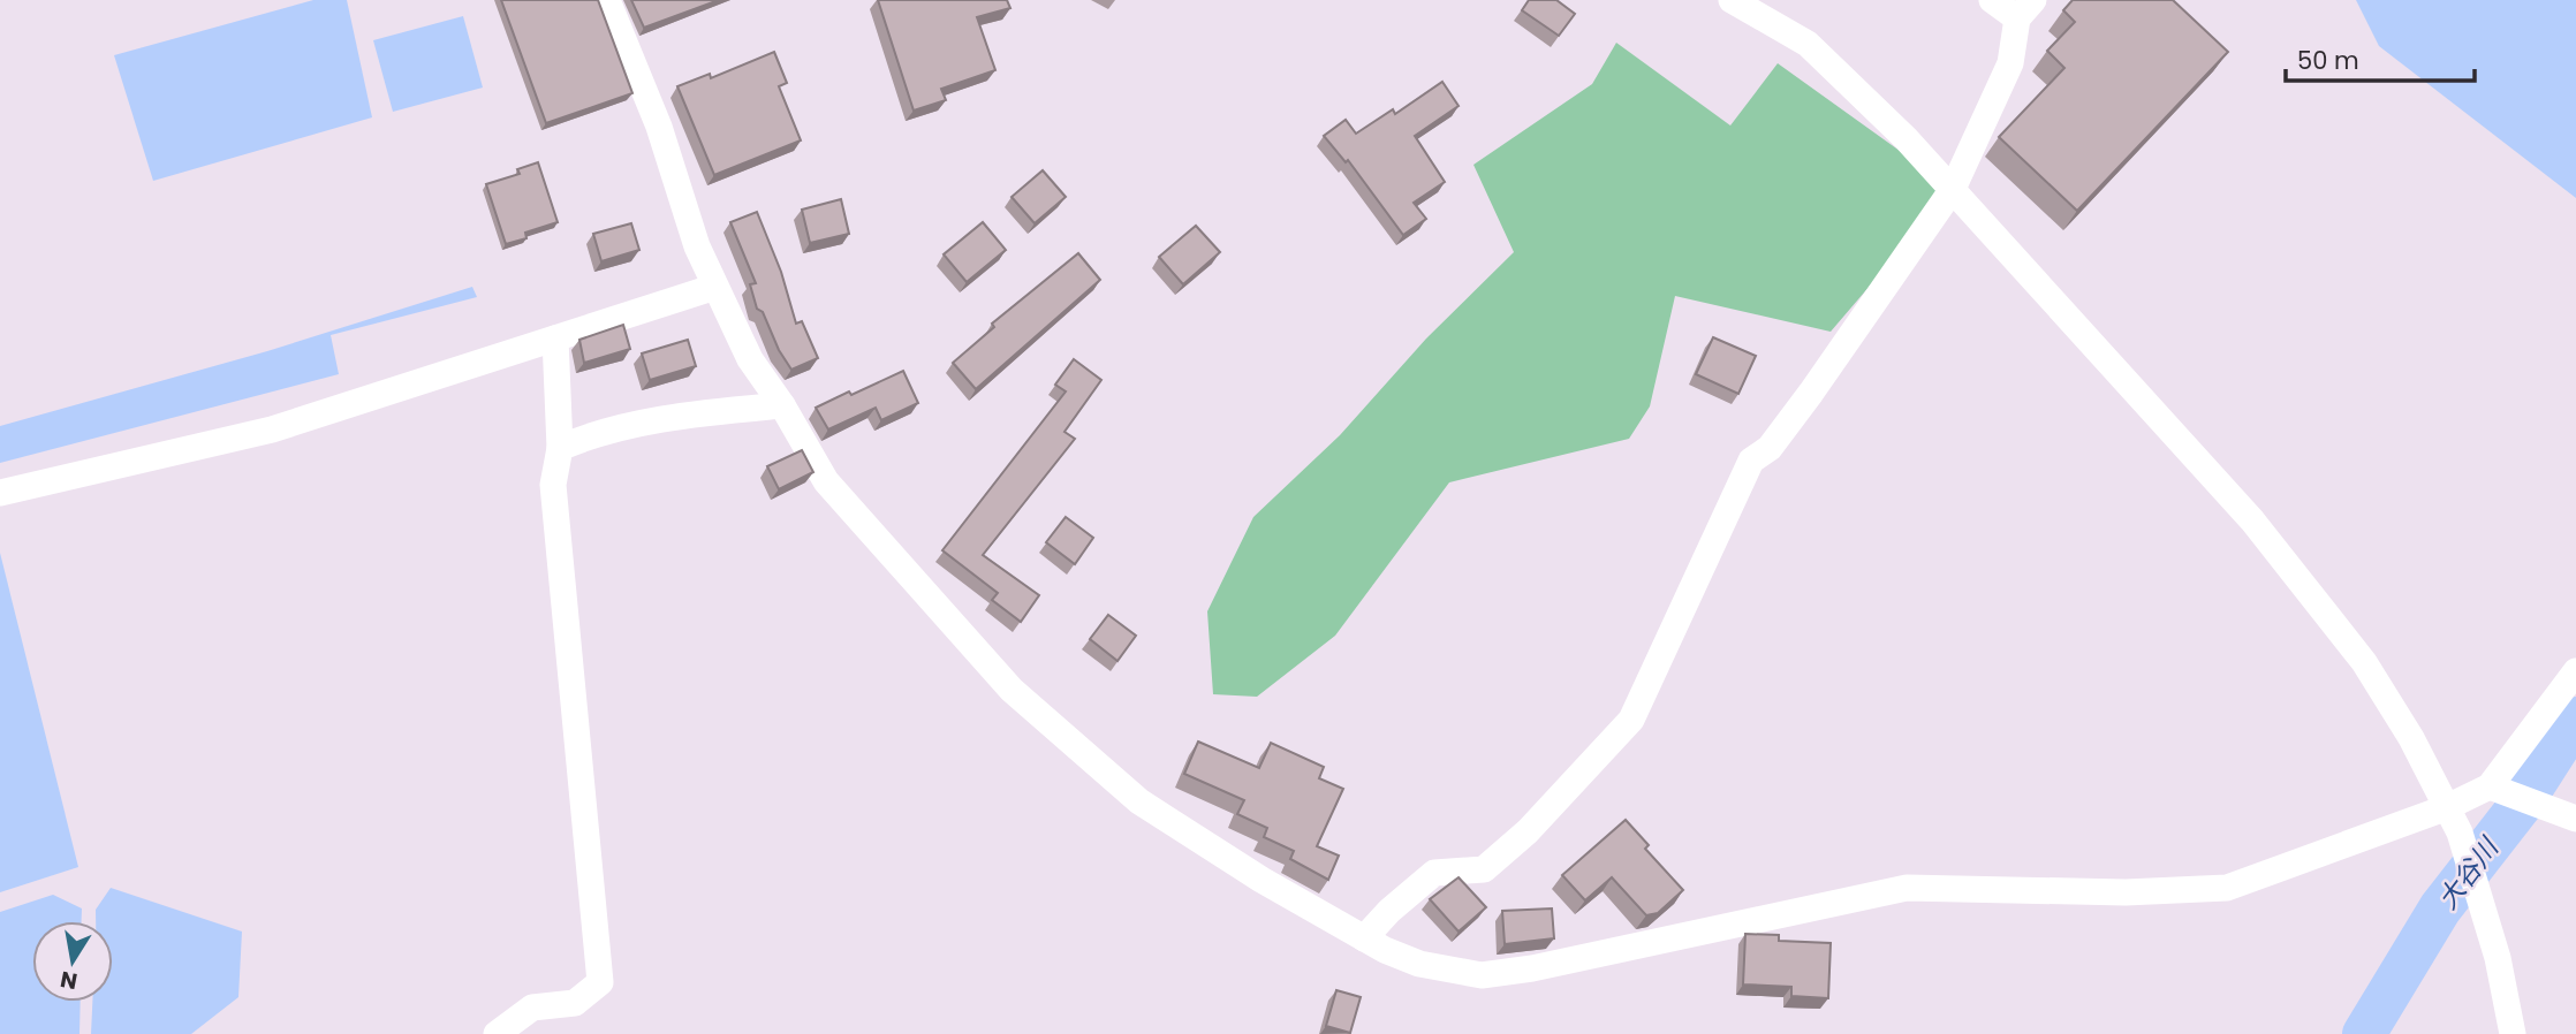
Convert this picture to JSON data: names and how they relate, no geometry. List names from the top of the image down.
{
  "water": ["大谷川"],
  "scale_bar": "50 m",
  "north": "bottom"
}
